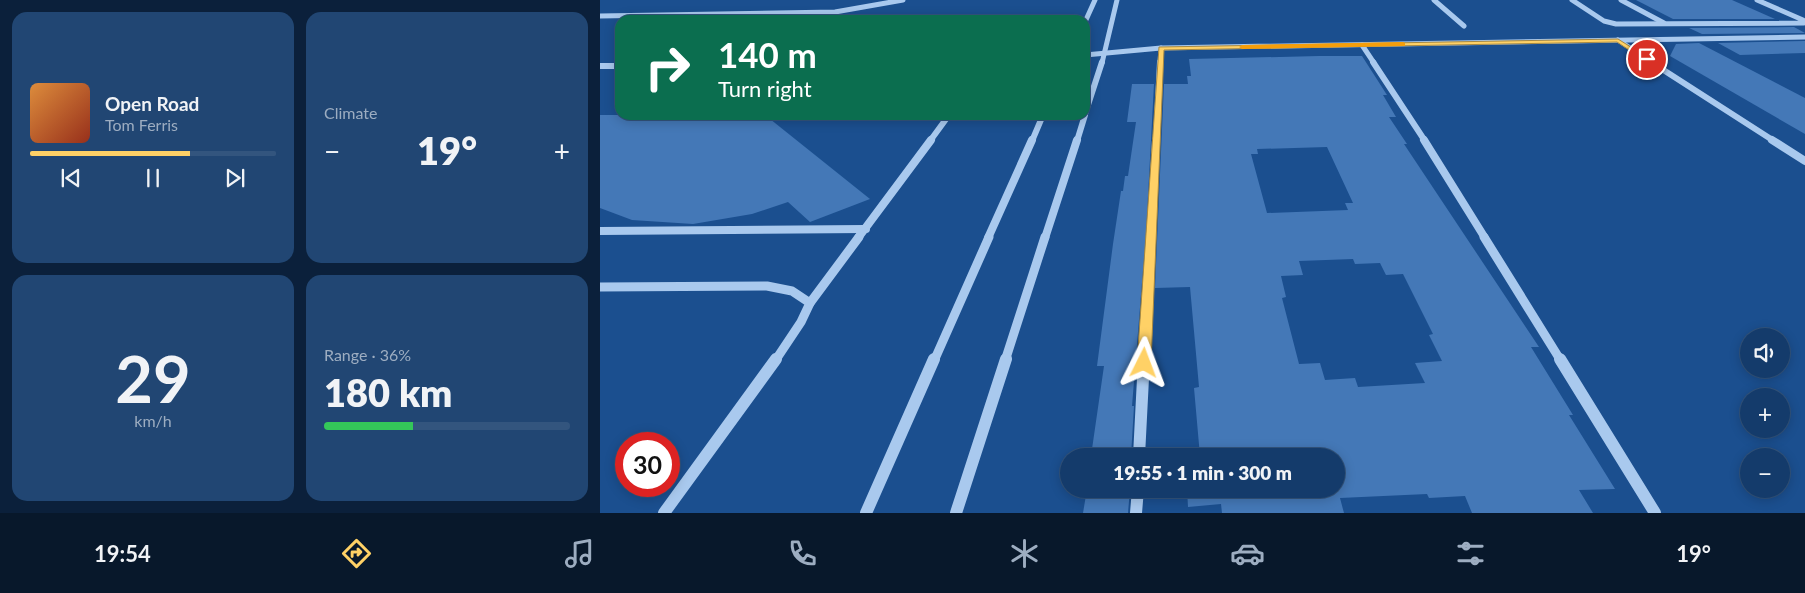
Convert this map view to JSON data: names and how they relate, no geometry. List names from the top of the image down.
{
  "page": {
    "tile": [
      "Climate",
      ["29", "km/h"],
      ["Range · 36%", "180 km"]
    ],
    "turn": ["140 m", "Turn right"],
    "song": ["Open Road", "Tom Ferris"],
    "heat": ["−", "19°", "+"],
    "map_buttons": ["+", "−"],
    "limit": "30",
    "trip": "19:55 · 1 min · 300 m",
    "tabs": ["19:54", "19°"]
  }
}
